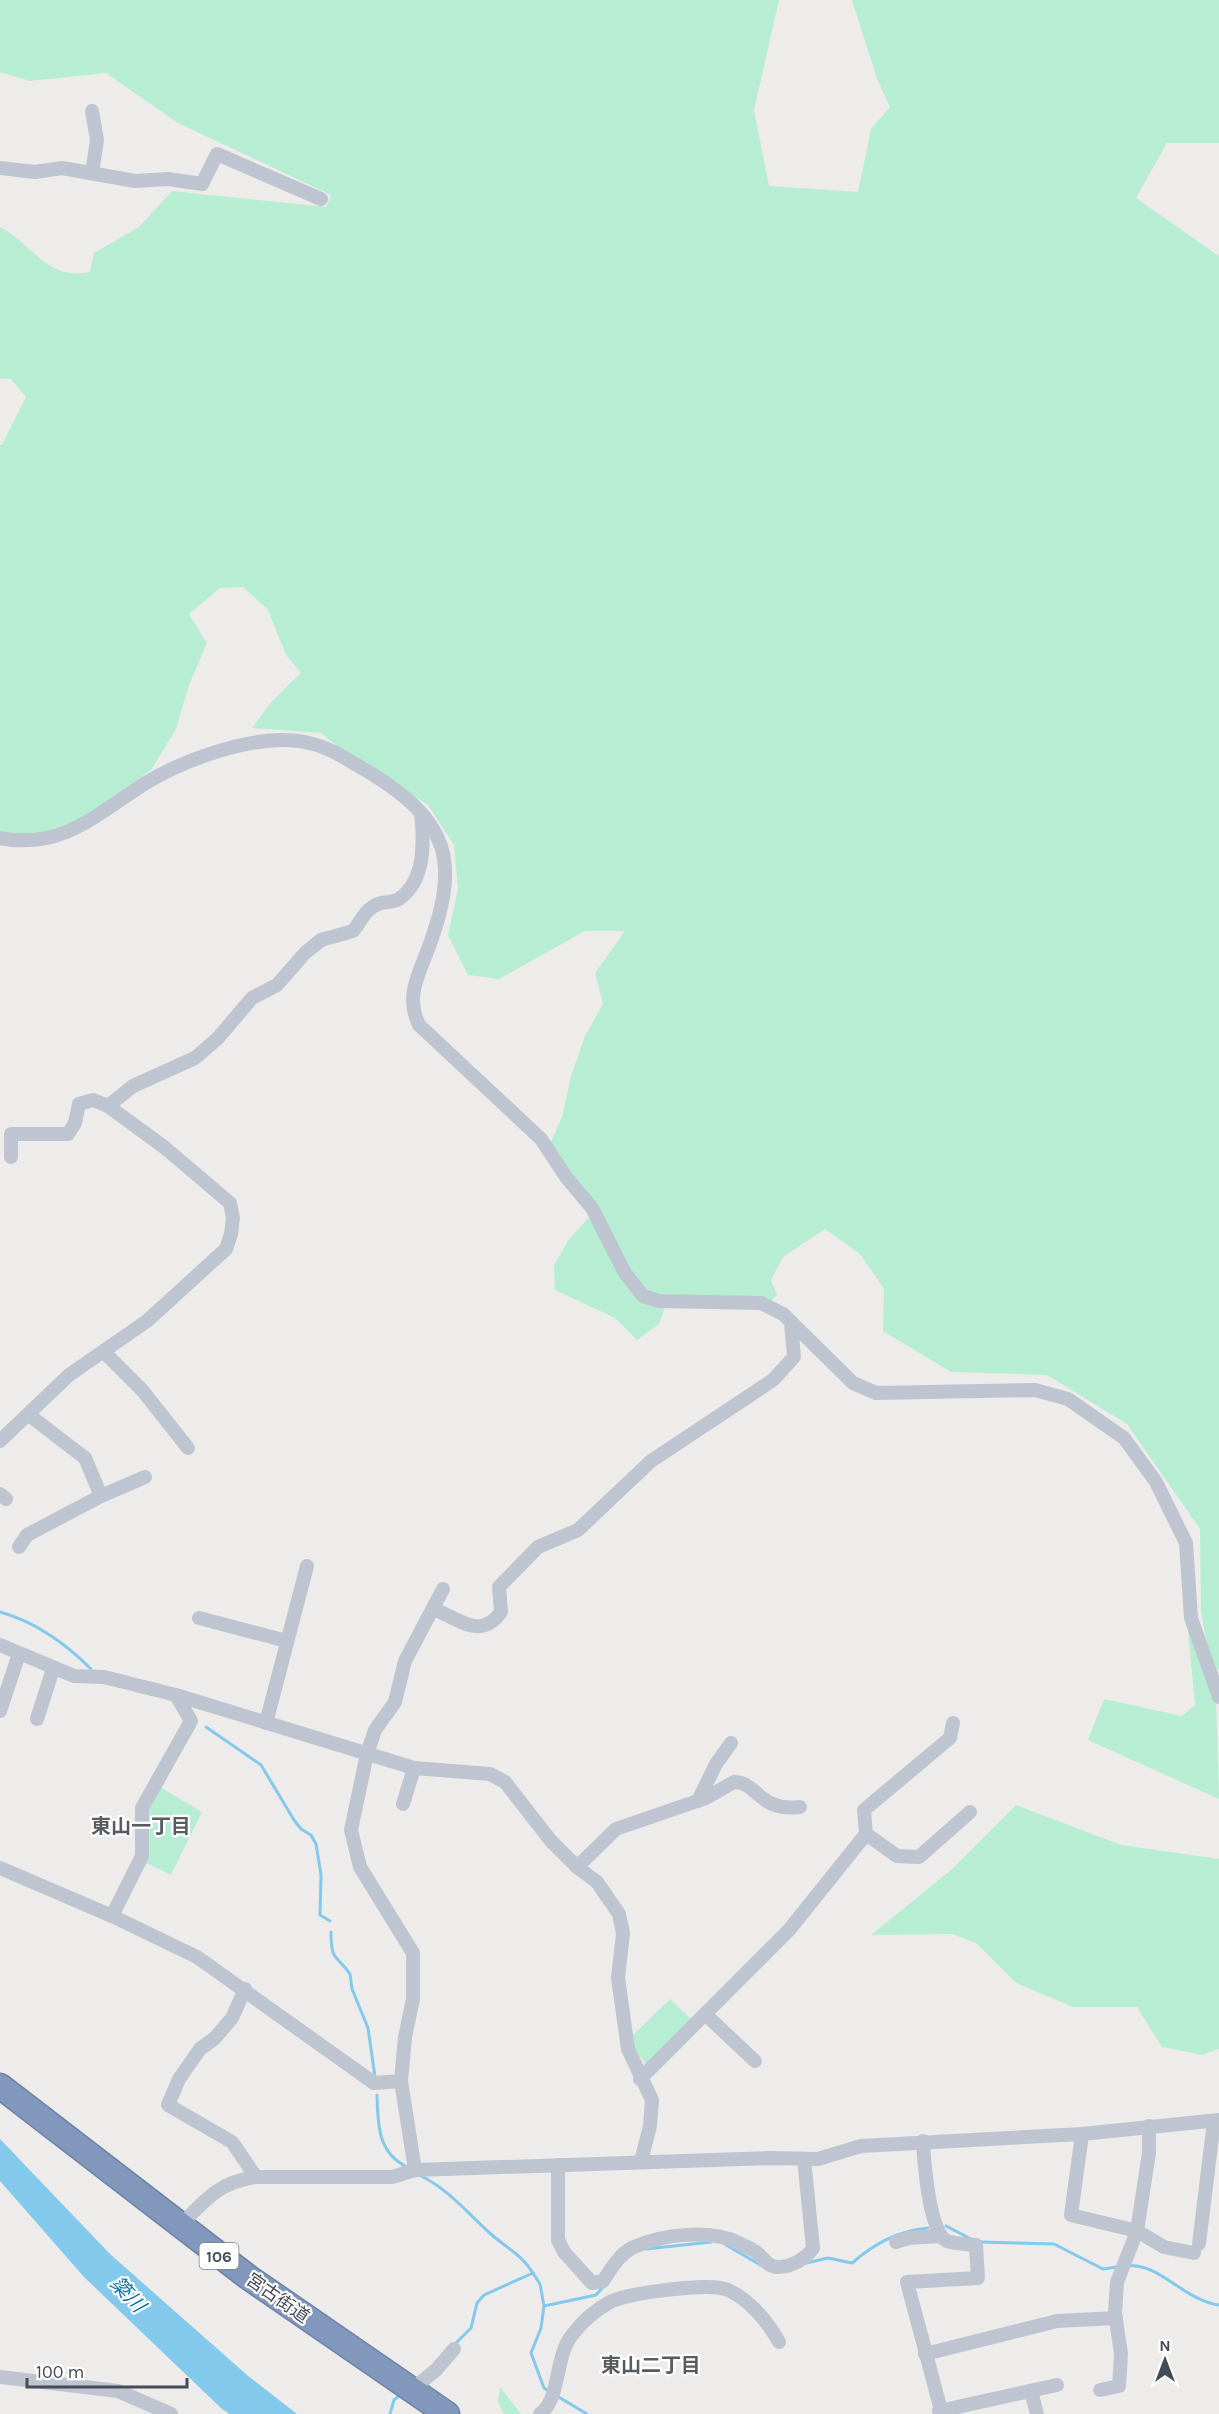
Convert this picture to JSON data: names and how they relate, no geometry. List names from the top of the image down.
{
  "streets": {
    "highway": ["106", "宮古街道"]
  },
  "districts": ["東山一丁目", "東山二丁目"],
  "water": ["簗川"],
  "scale_bar": "100 m",
  "north": "top"
}
